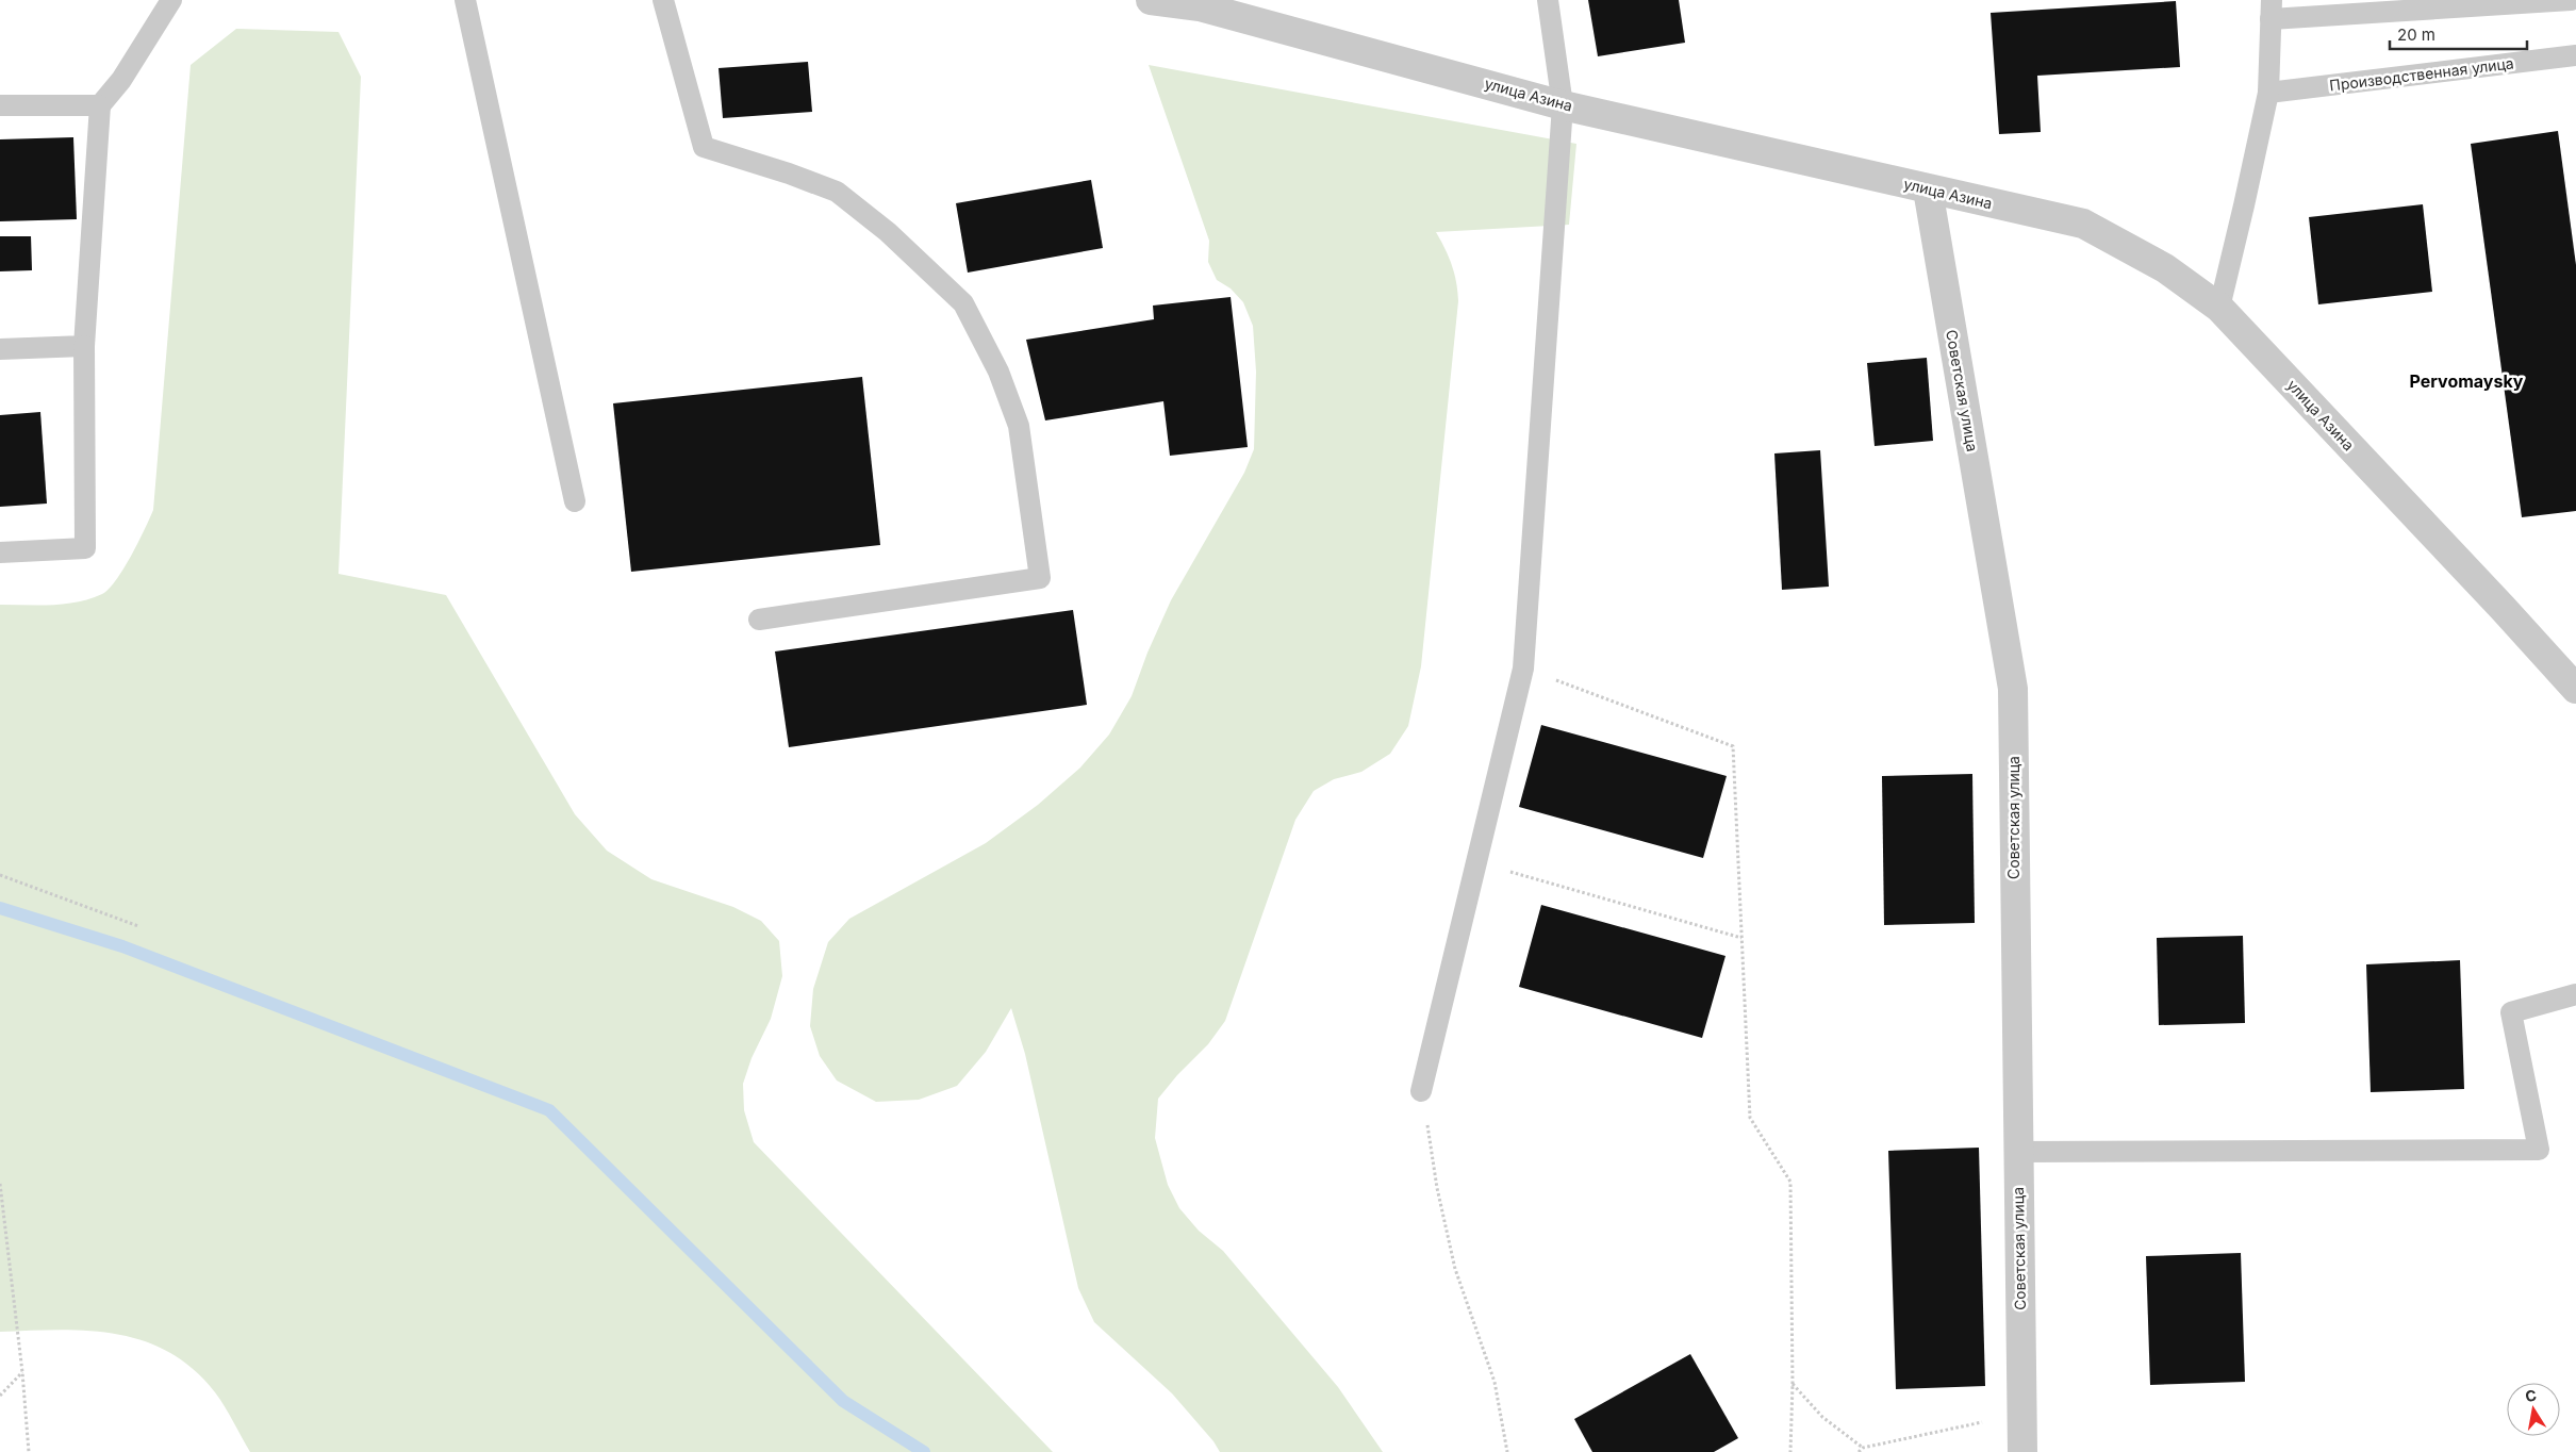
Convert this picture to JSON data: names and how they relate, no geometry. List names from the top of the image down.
{
  "streets": {
    "street": ["улица Азина", "Советская улица"],
    "lane": ["Производственная улица"]
  },
  "crossings": [
    ["улица Азина", "Советская улица"]
  ],
  "districts": ["Pervomaysky"],
  "scale_bar": "20 m",
  "north": "top"
}
